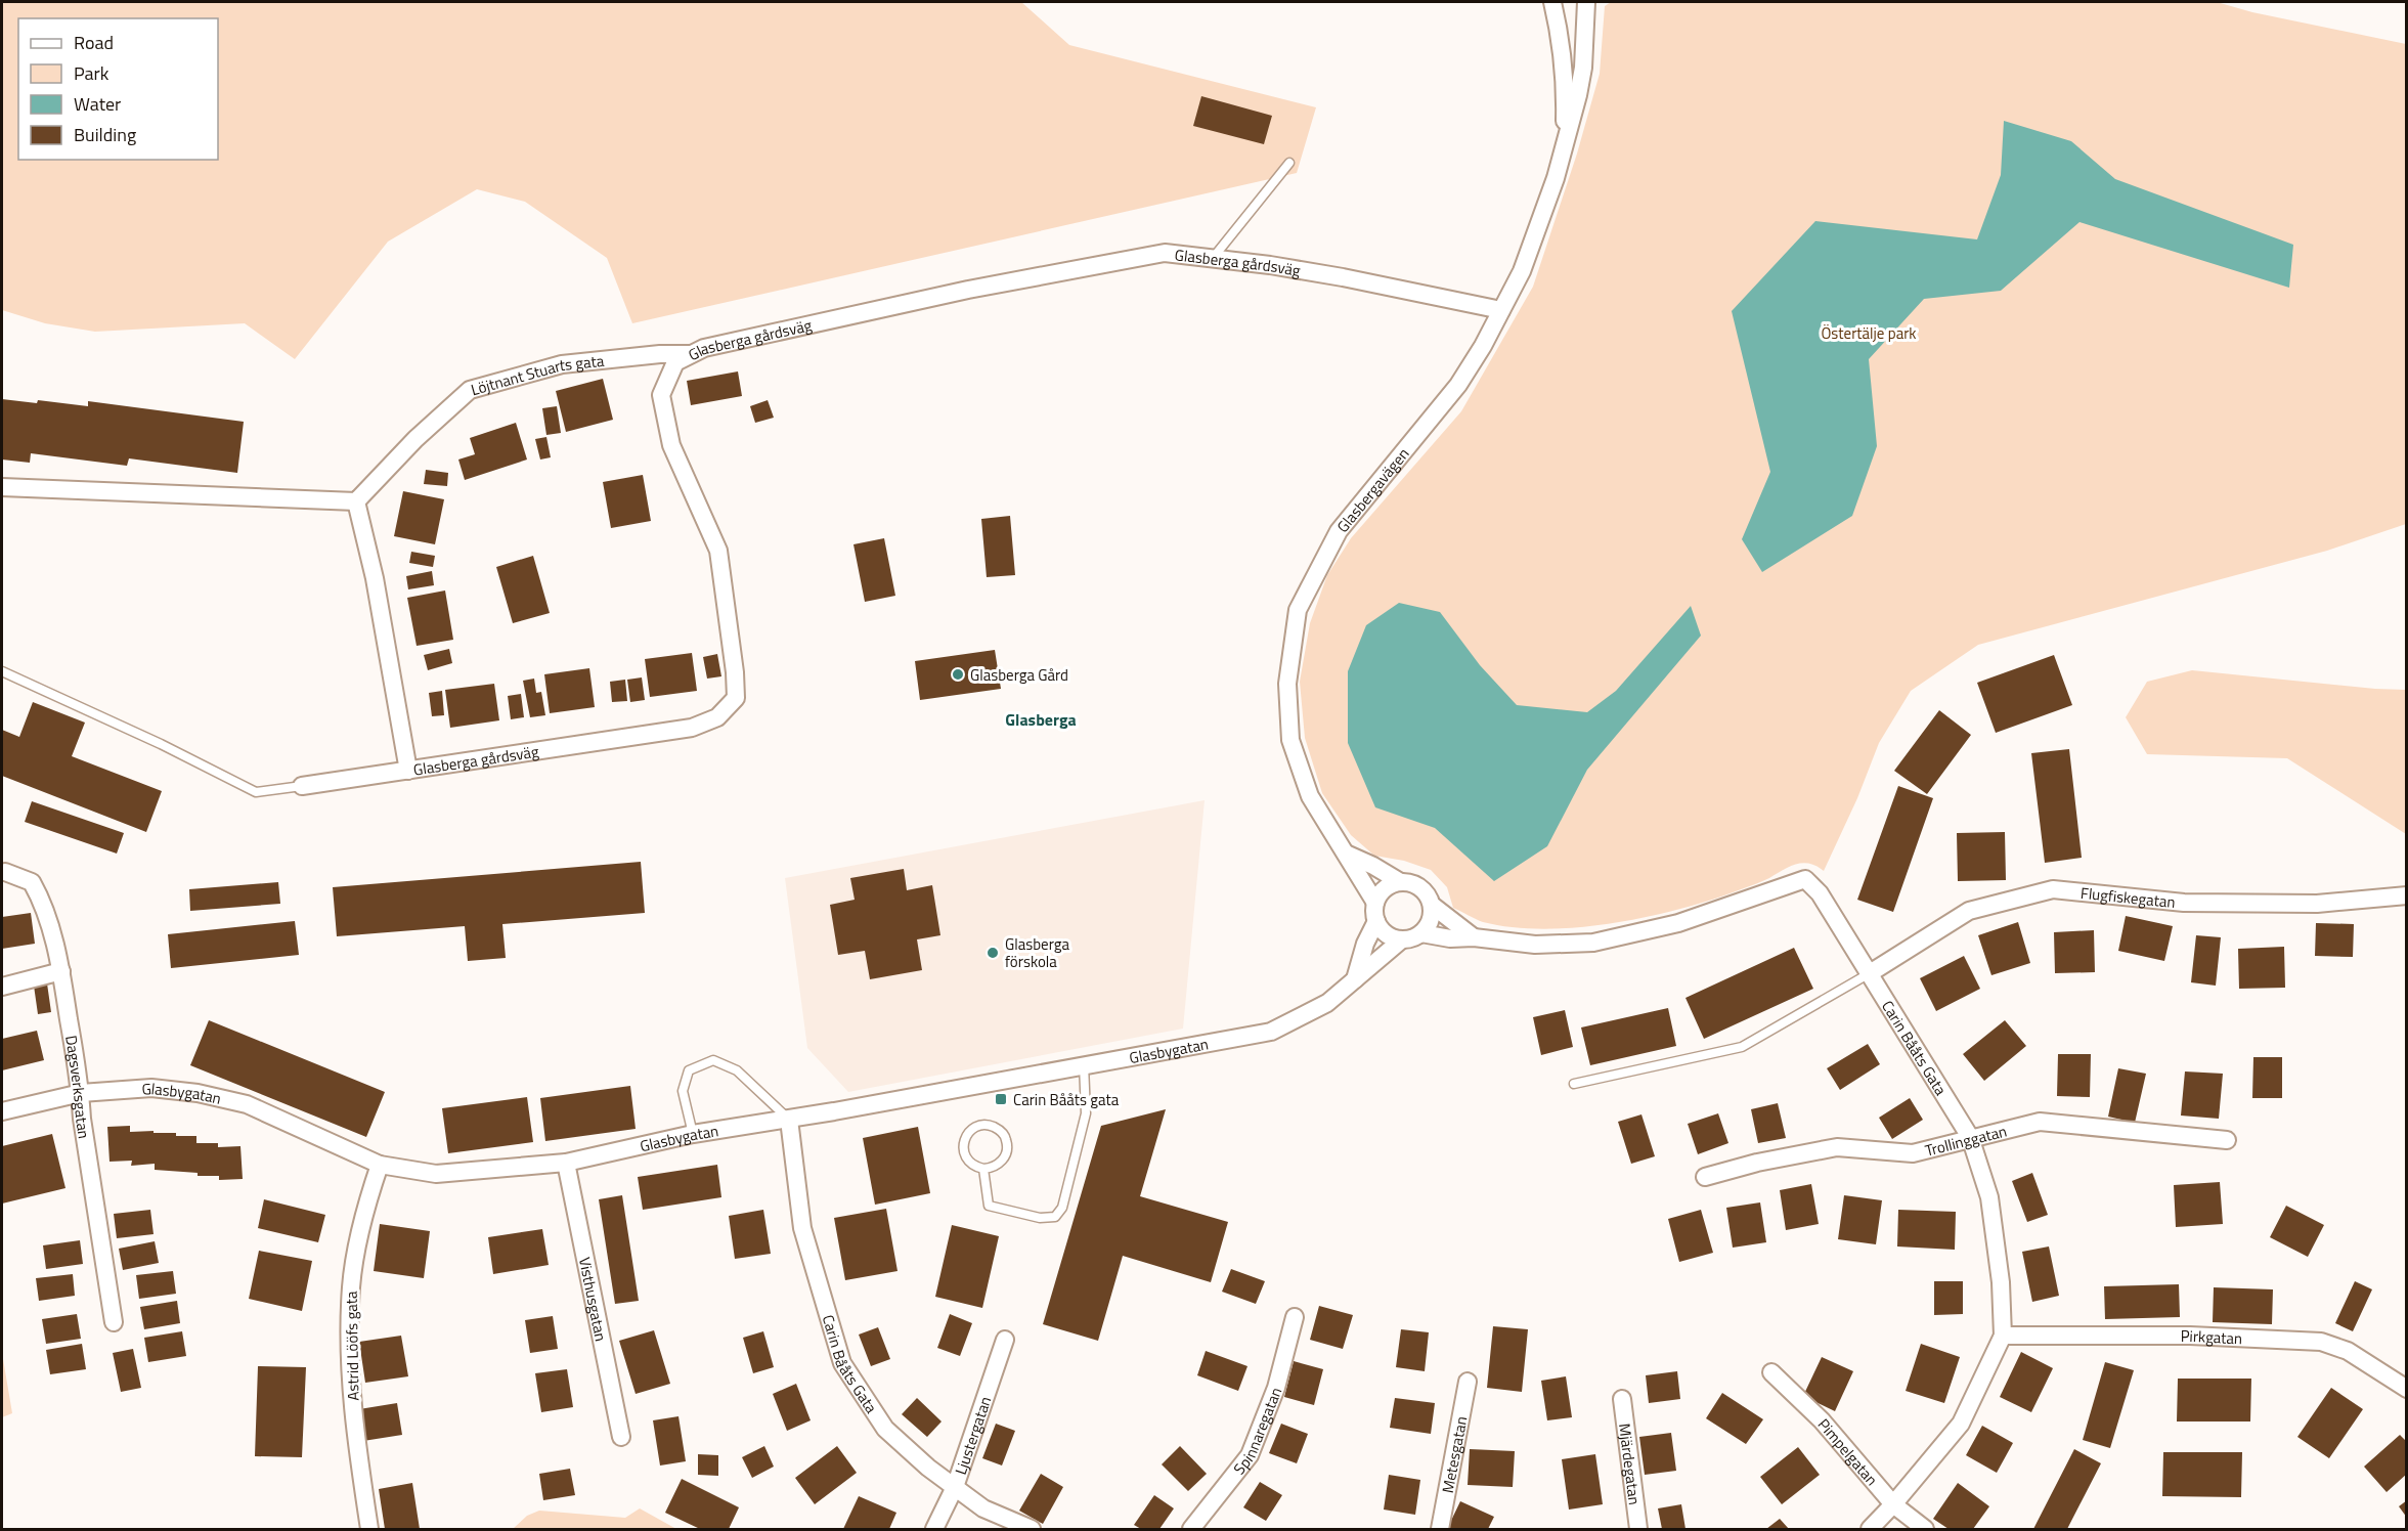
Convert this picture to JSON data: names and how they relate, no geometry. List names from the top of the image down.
{
  "streets": {
    "street": [
      "Glasberga gårdsväg",
      "Löjtnant Stuarts gata",
      "Glasbergavägen",
      "Flugfiskegatan",
      "Carin Bååts Gata",
      "Glasbygatan",
      "Dagsverksgatan",
      "Trollinggatan",
      "Visthusgatan",
      "Pirkgatan",
      "Astrid Lööfs gata",
      "Spinnaregatan",
      "Ljustergatan",
      "Pimpelgatan",
      "Metesgatan",
      "Mjärdegatan"
    ]
  },
  "crossings": [
    ["Glasberga gårdsväg", "Löjtnant Stuarts gata"],
    ["Glasberga gårdsväg", "Glasbergavägen"],
    ["Glasbergavägen", "Carin Bååts Gata"],
    ["Glasbergavägen", "Glasbygatan"],
    ["Flugfiskegatan", "Carin Bååts Gata"],
    ["Carin Bååts Gata", "Glasbygatan"],
    ["Carin Bååts Gata", "Trollinggatan"],
    ["Carin Bååts Gata", "Pirkgatan"],
    ["Carin Bååts Gata", "Ljustergatan"],
    ["Carin Bååts Gata", "Pimpelgatan"],
    ["Glasbygatan", "Dagsverksgatan"],
    ["Glasbygatan", "Visthusgatan"],
    ["Glasbygatan", "Astrid Lööfs gata"]
  ],
  "districts": ["Glasberga"],
  "parks": ["Östertälje park"],
  "places": {
    "other": ["Glasberga Gård", "Glasberga förskola"],
    "transit": ["Carin Bååts gata"]
  },
  "legend": [
    "Road",
    "Park",
    "Water",
    "Building"
  ]
}
